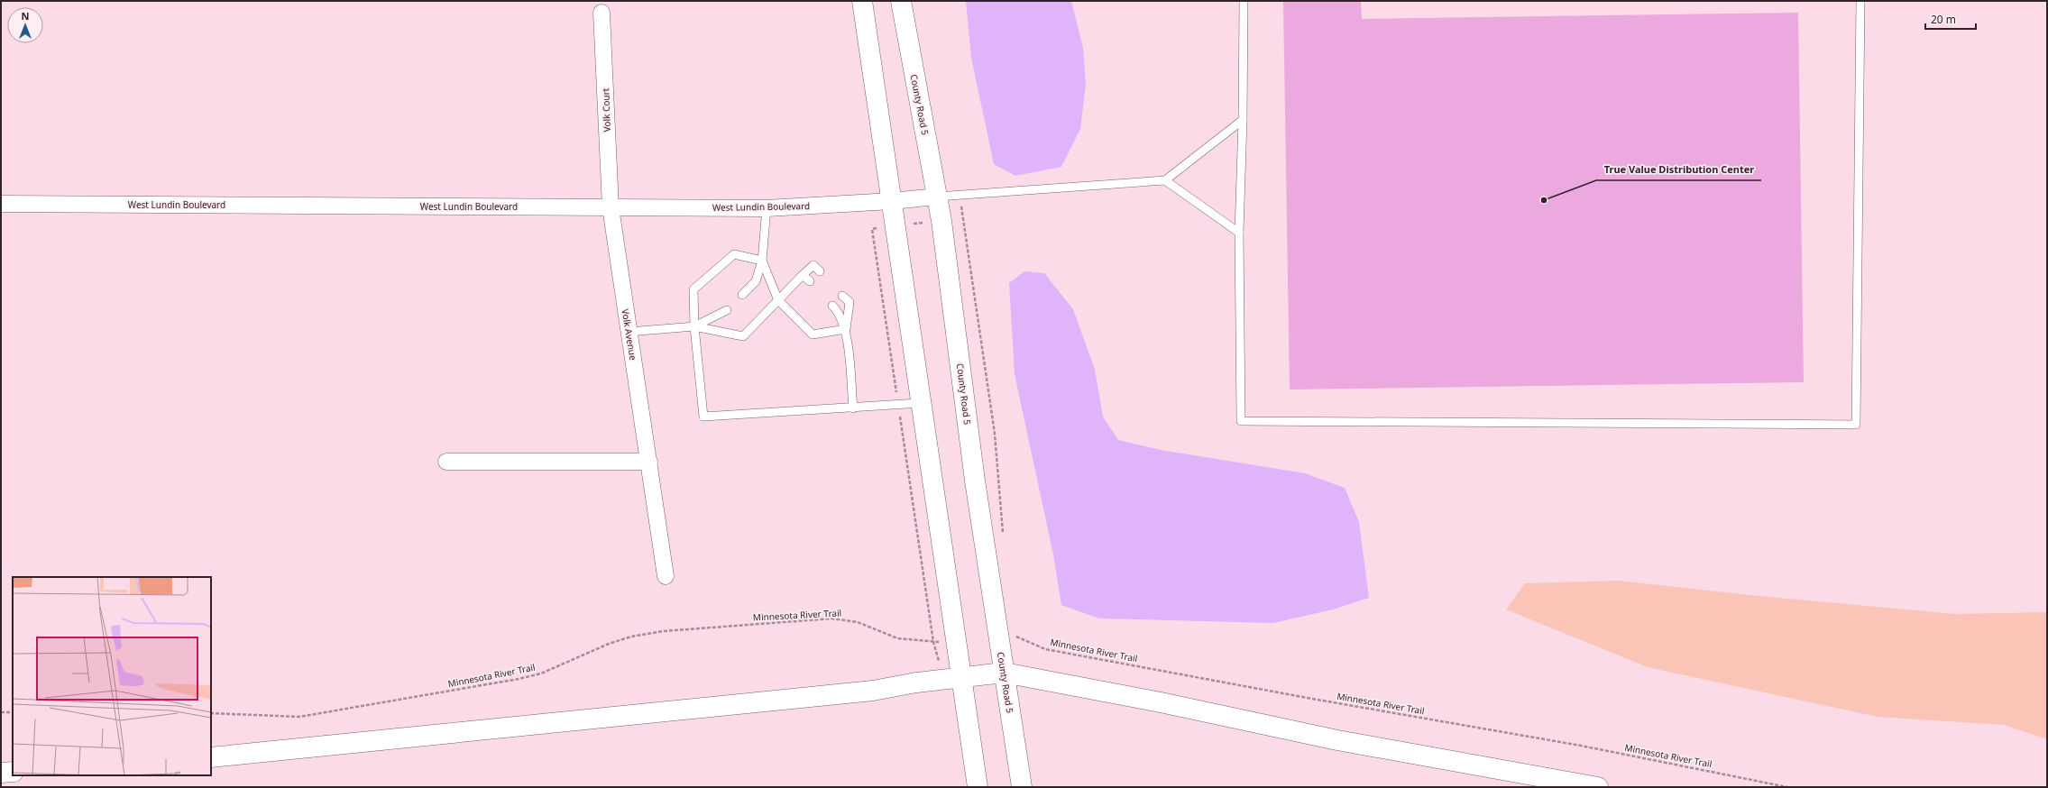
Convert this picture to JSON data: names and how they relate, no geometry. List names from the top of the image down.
{
  "streets": {
    "main road": ["County Road 5"],
    "street": ["Volk Court", "West Lundin Boulevard", "Volk Avenue"],
    "path": ["Minnesota River Trail"]
  },
  "crossings": [
    ["County Road 5", "West Lundin Boulevard"],
    ["County Road 5", "Minnesota River Trail"],
    ["Volk Court", "West Lundin Boulevard"],
    ["Volk Court", "Volk Avenue"],
    ["West Lundin Boulevard", "Volk Avenue"]
  ],
  "places": ["True Value Distribution Center"],
  "scale_bar": "20 m",
  "north": "top"
}
